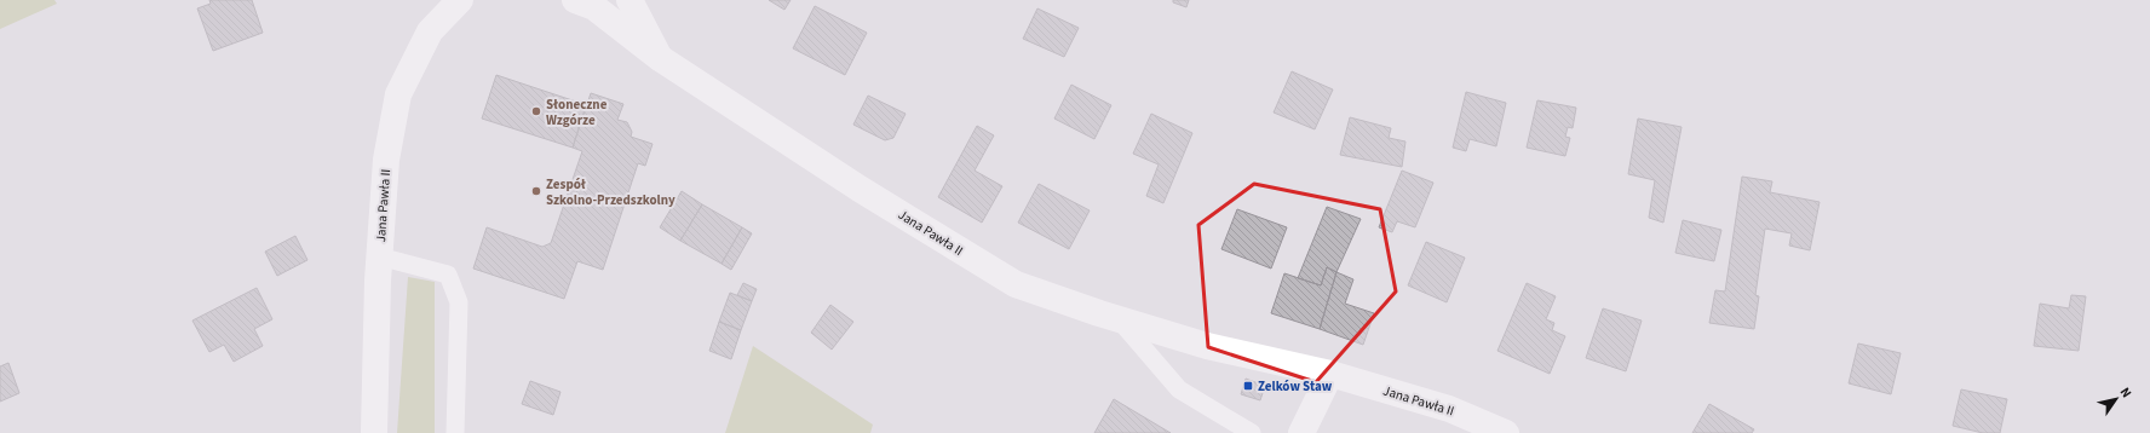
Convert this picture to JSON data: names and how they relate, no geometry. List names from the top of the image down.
{
  "streets": {
    "street": ["Jana Pawła II"]
  },
  "places": {
    "other": ["Słoneczne Wzgórze", "Zespół Szkolno-Przedszkolny"],
    "transit": ["Zelków Staw"]
  },
  "north": "top right"
}
